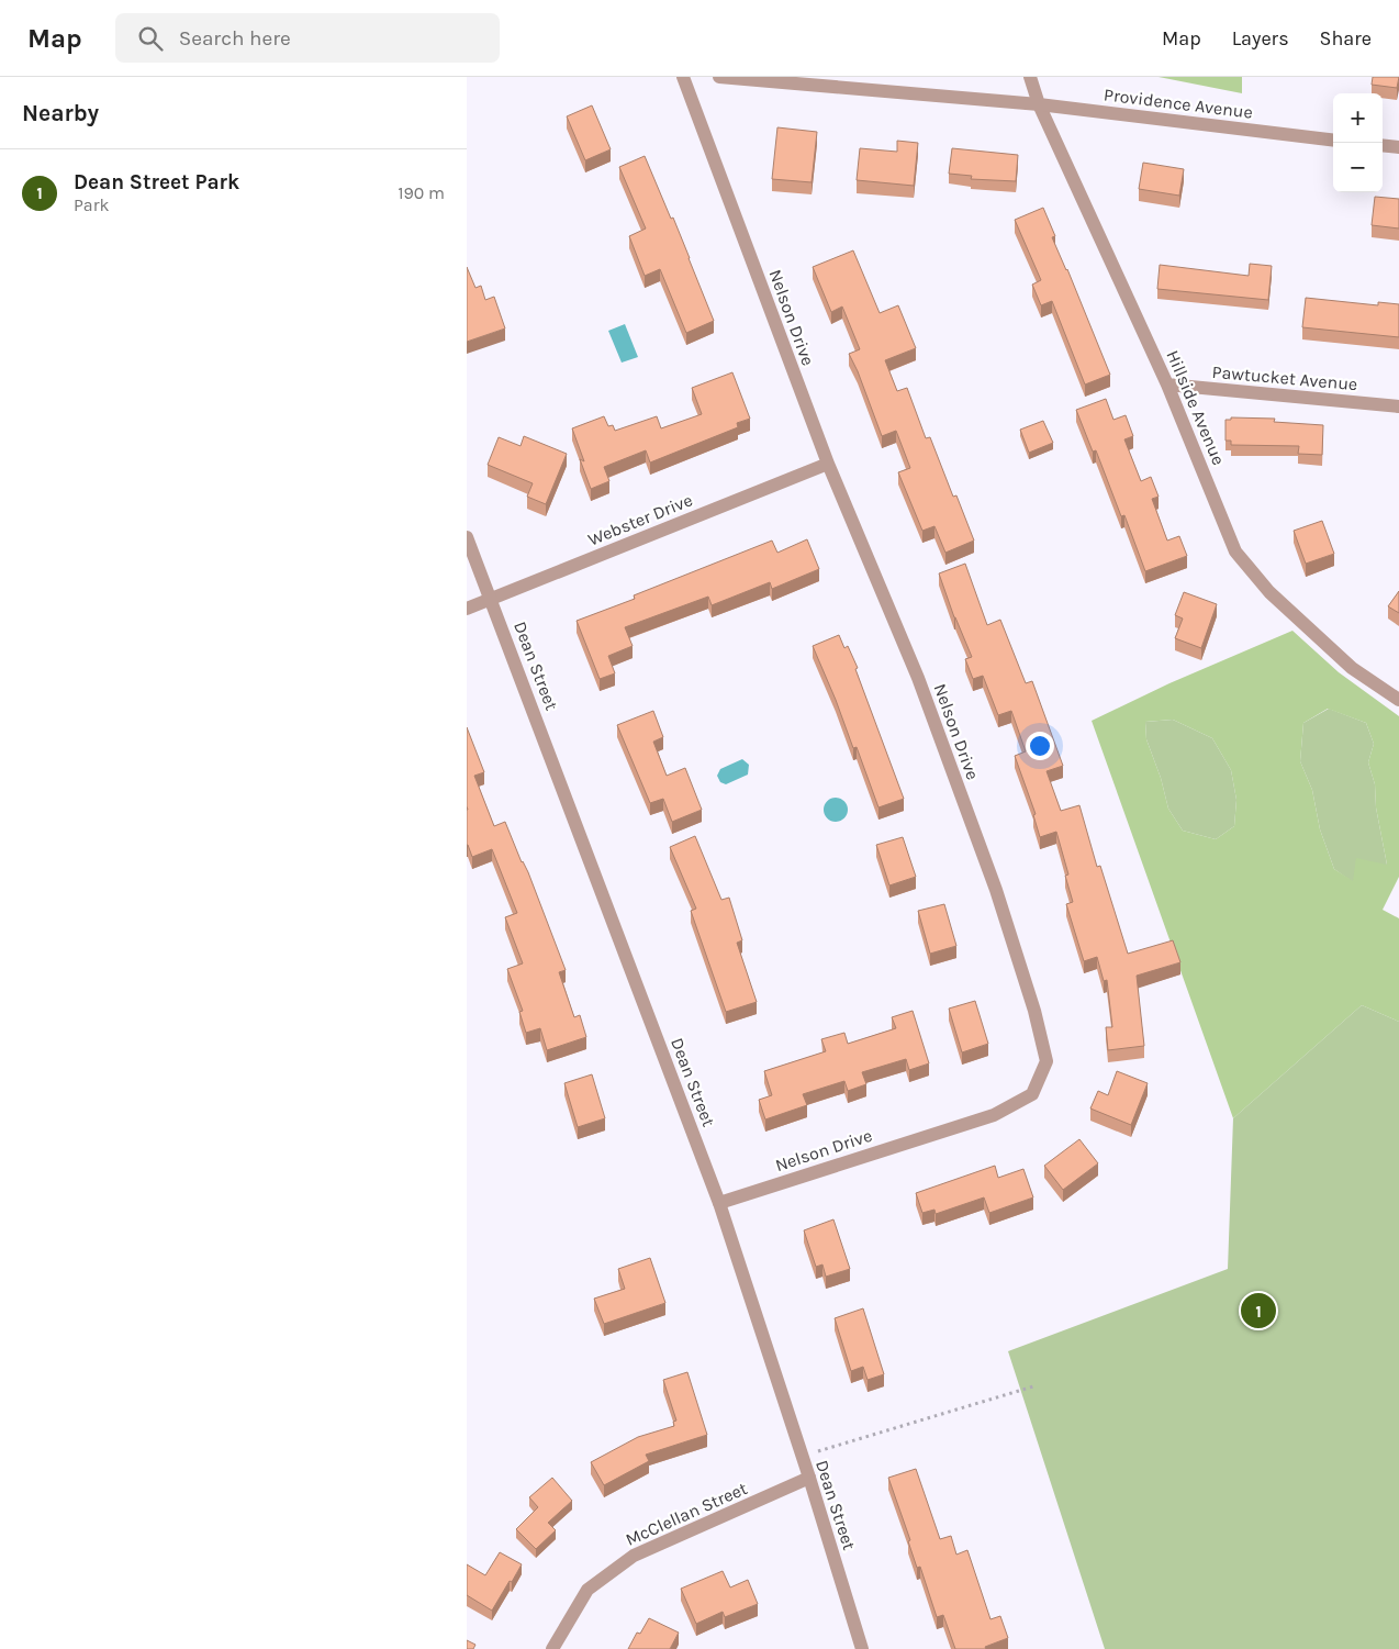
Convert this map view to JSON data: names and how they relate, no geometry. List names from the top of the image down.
{
  "streets": {
    "street": [
      "Providence Avenue",
      "Nelson Drive",
      "Pawtucket Avenue",
      "Hillside Avenue",
      "Webster Drive",
      "Dean Street",
      "McClellan Street"
    ]
  },
  "crossings": [
    ["Providence Avenue", "Hillside Avenue"],
    ["Nelson Drive", "Webster Drive"],
    ["Nelson Drive", "Dean Street"],
    ["Pawtucket Avenue", "Hillside Avenue"],
    ["Webster Drive", "Dean Street"],
    ["Dean Street", "McClellan Street"]
  ],
  "page": {
    "header": "Map",
    "search": "Search here",
    "nav": ["Map", "Layers", "Share"],
    "heading": "Nearby",
    "map_buttons": ["+", "−"],
    "list": [
      {
        "mark": "1",
        "name": "Dean Street Park",
        "note": "Park",
        "value": "190 m"
      }
    ],
    "pins": "1"
  }
}
